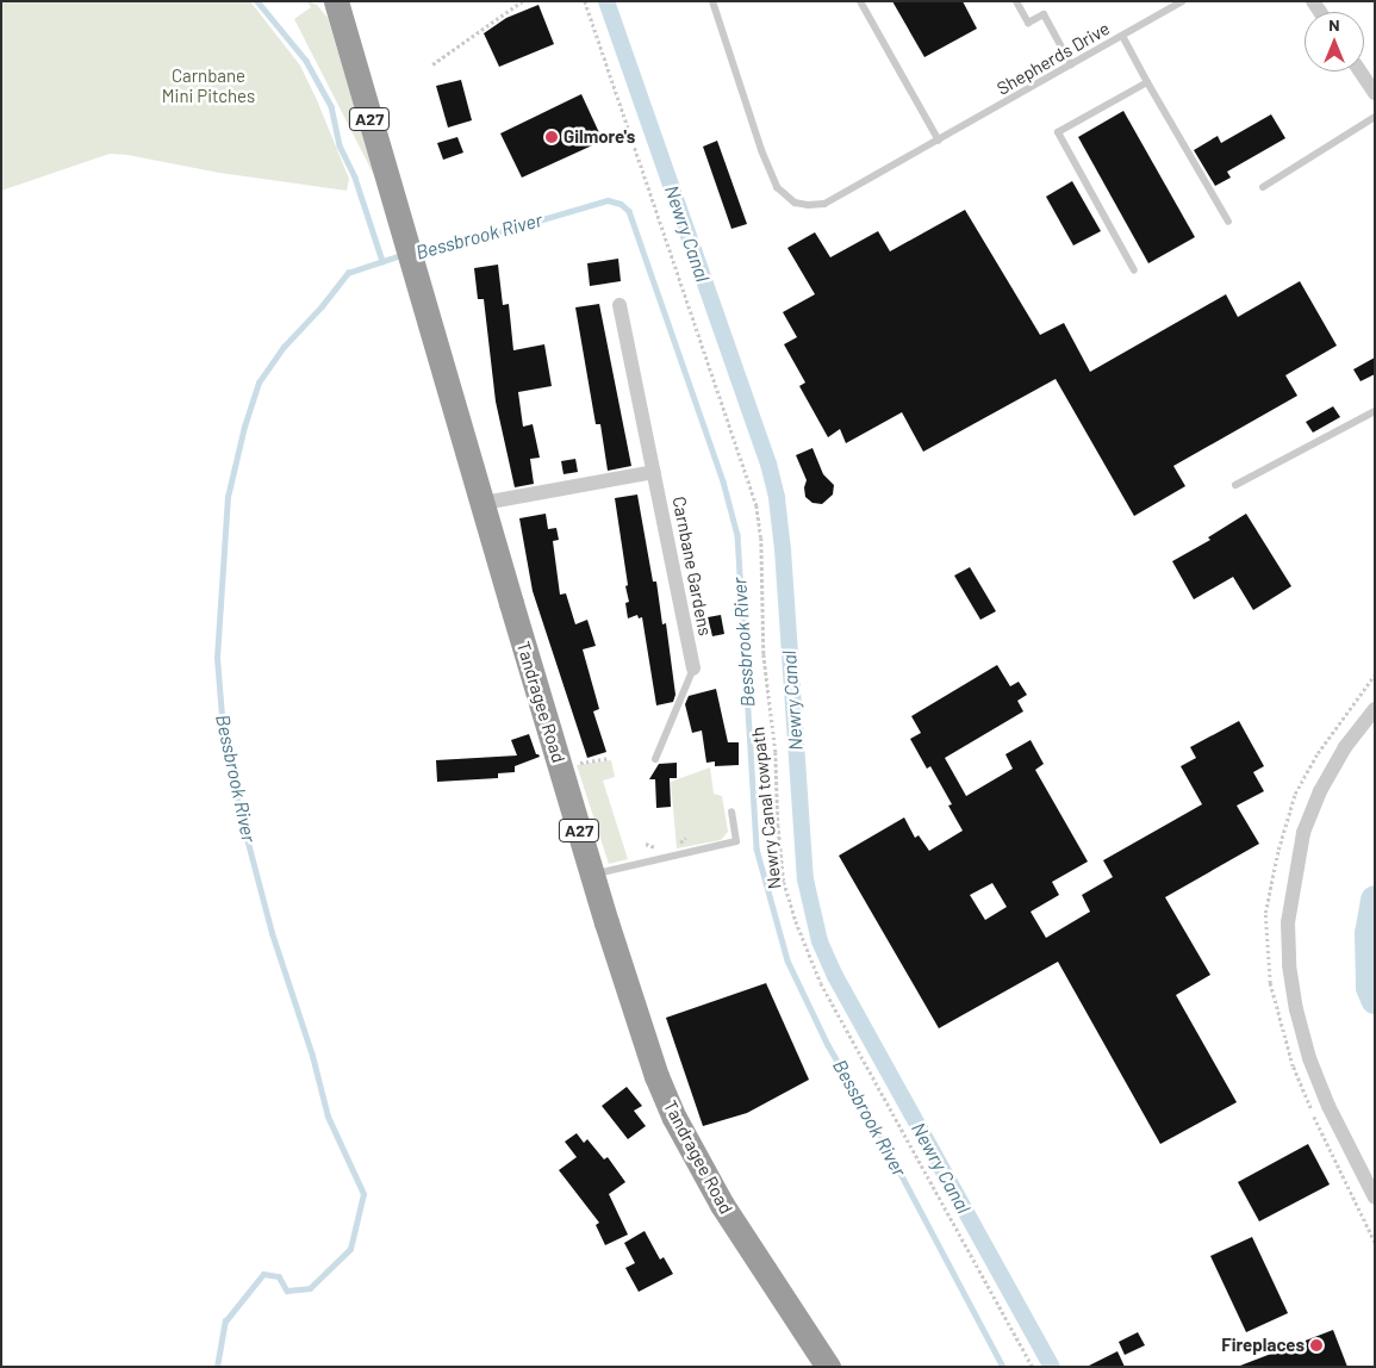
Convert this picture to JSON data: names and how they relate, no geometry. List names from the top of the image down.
{
  "streets": {
    "highway": ["A27", "Tandragee Road"],
    "street": ["Carnbane Gardens"],
    "lane": ["Shepherds Drive"],
    "path": ["Newry Canal towpath"]
  },
  "water": ["Newry Canal", "Bessbrook River"],
  "parks": ["Carnbane Mini Pitches"],
  "places": ["Gilmore's", "Fireplaces"],
  "north": "top"
}
